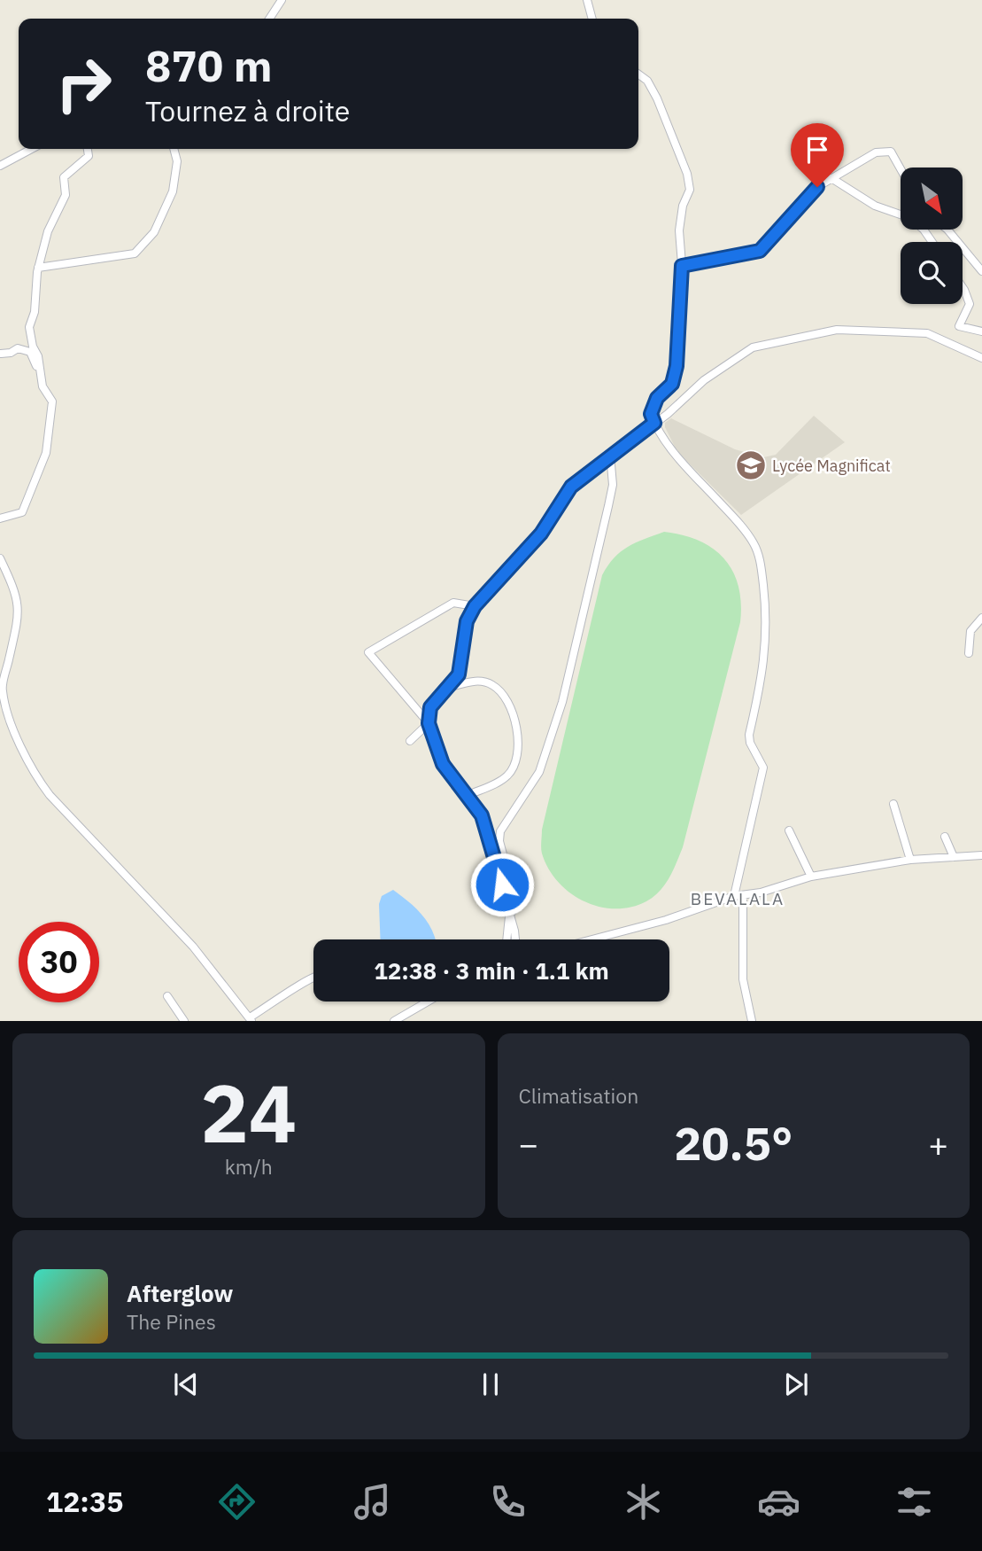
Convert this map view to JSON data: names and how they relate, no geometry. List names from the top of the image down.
{
  "districts": ["BEVALALA"],
  "places": {
    "school or university": ["Lycée Magnificat"]
  },
  "north": "bottom right",
  "page": {
    "turn": ["870 m", "Tournez à droite"],
    "limit": "30",
    "trip": "12:38 · 3 min · 1.1 km",
    "tile": [
      ["24", "km/h"],
      "Climatisation"
    ],
    "heat": ["−", "20.5°", "+"],
    "song": ["Afterglow", "The Pines"],
    "tabs": "12:35"
  }
}
